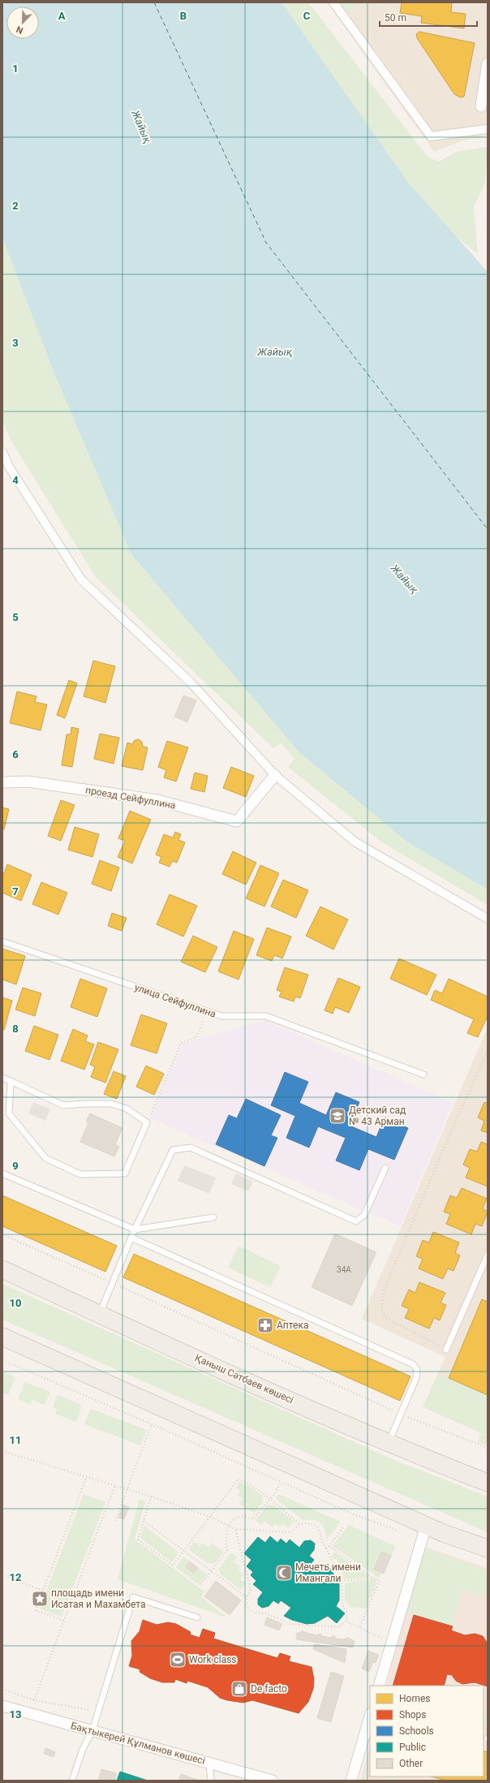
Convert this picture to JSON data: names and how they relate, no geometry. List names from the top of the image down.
{
  "streets": {
    "main road": ["Қаныш Сәтбаев көшесі"],
    "street": ["проезд Сейфуллина", "Бақтыкерей Құлманов көшесі"],
    "lane": ["улица Сейфуллина"]
  },
  "water": ["Жайық"],
  "places": {
    "school or university": ["Детский сад № 43 Арман"],
    "pharmacy": ["Аптека"],
    "mosque": ["Мечеть имени Имангали"],
    "place": ["площадь имени Исатая и Махамбета"],
    "sports": ["Work class"],
    "shop": ["De facto"]
  },
  "house_numbers": ["34А"],
  "legend": [
    "Homes",
    "Shops",
    "Schools",
    "Public",
    "Other"
  ],
  "scale_bar": "50 m",
  "north": "bottom left",
  "grid": {
    "columns": ["A", "B", "C"],
    "rows": [
      "1",
      "2",
      "3",
      "4",
      "5",
      "6",
      "7",
      "8",
      "9",
      "10",
      "11",
      "12",
      "13"
    ]
  }
}
